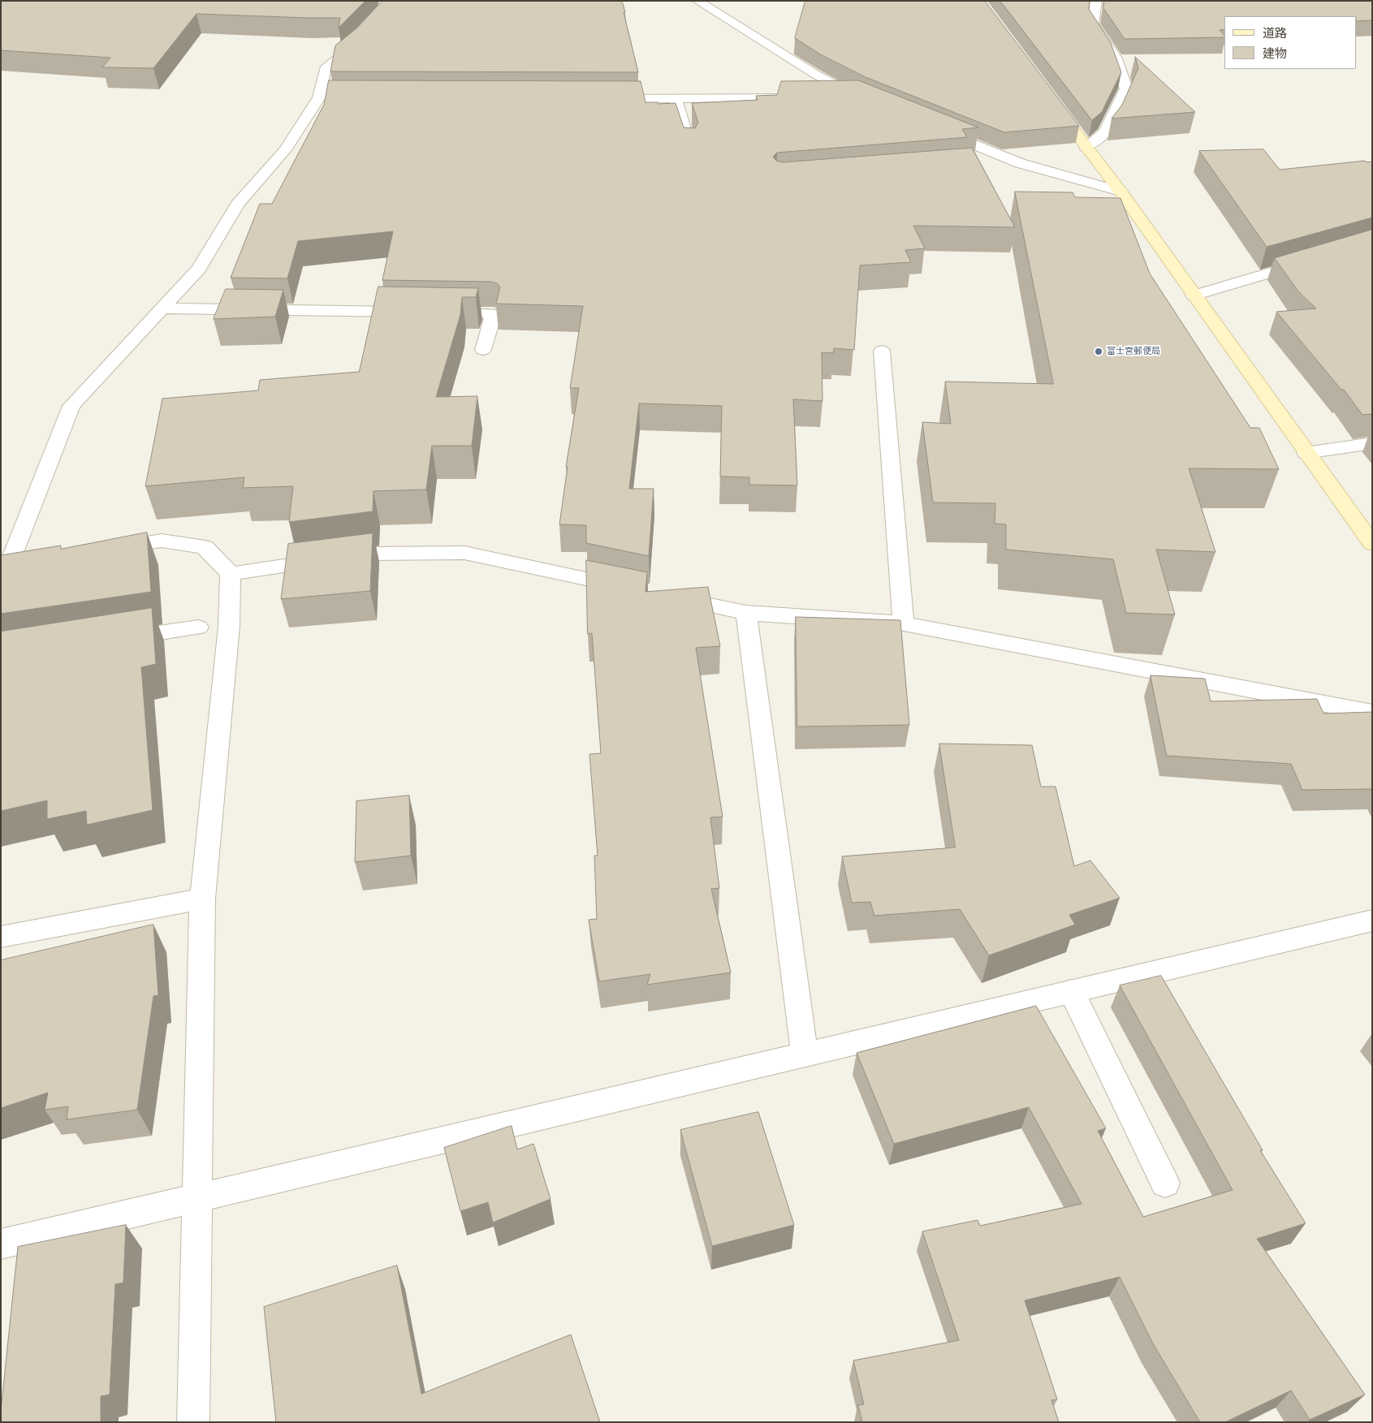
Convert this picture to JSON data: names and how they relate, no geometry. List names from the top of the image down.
{
  "places": ["富士宮郵便局"],
  "legend": ["道路", "建物"]
}
